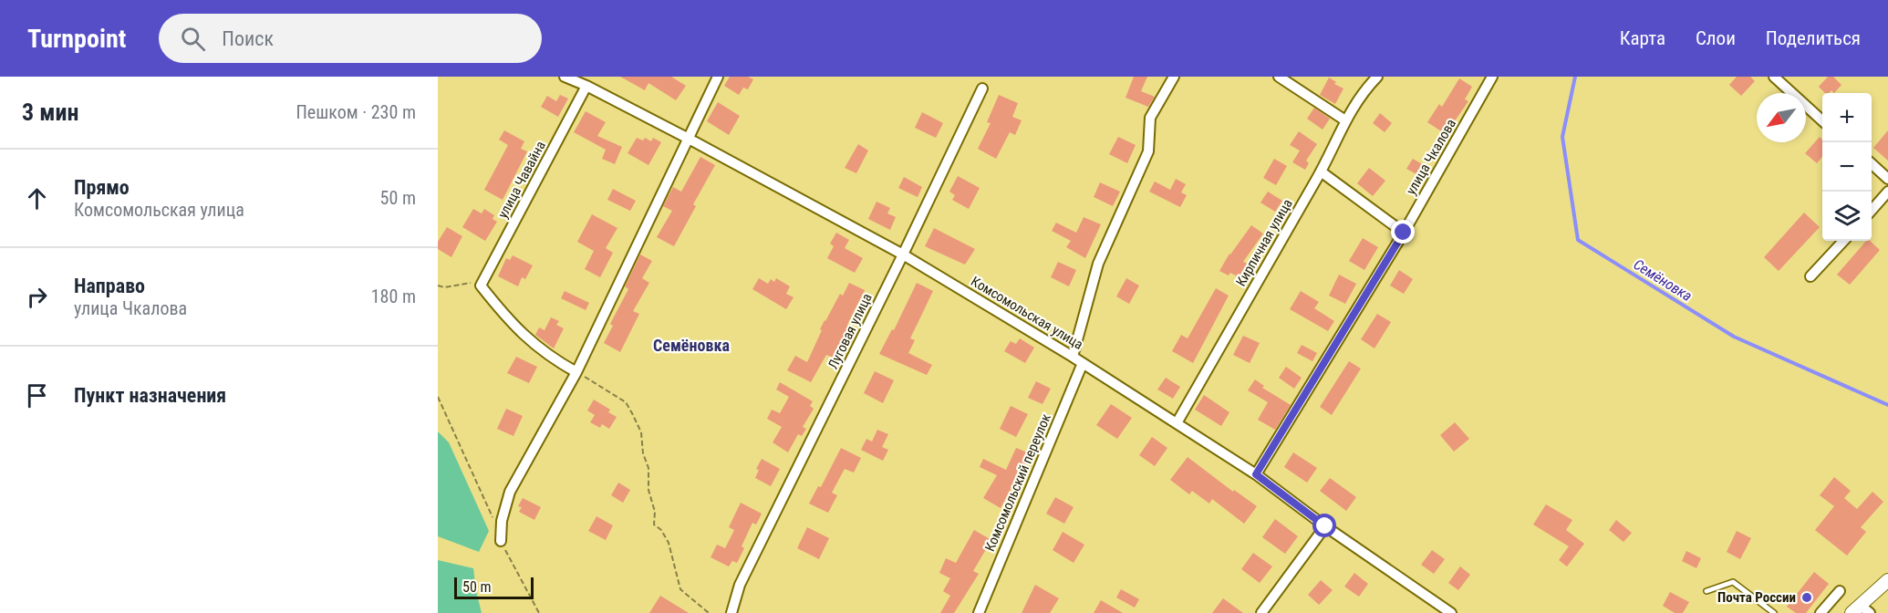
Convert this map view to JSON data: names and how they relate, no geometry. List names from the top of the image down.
{
  "streets": {
    "street": [
      "улица Чкалова",
      "улица Чавайна",
      "Кирпичная улица",
      "Комсомольская улица",
      "Луговая улица",
      "Комсомольский переулок"
    ]
  },
  "crossings": [
    ["улица Чкалова", "Комсомольская улица"],
    ["улица Чавайна", "Комсомольская улица"],
    ["Кирпичная улица", "Комсомольская улица"],
    ["Комсомольская улица", "Луговая улица"],
    ["Комсомольская улица", "Комсомольский переулок"]
  ],
  "districts": ["Семёновка"],
  "water": ["Семёновка"],
  "places": ["Почта России"],
  "scale_bar": "50 m",
  "north": "bottom left",
  "page": {
    "header": "Turnpoint",
    "search": "Поиск",
    "nav": ["Карта", "Слои", "Поделиться"],
    "heading": ["3 мин", "Пешком · 230 m"],
    "map_buttons": ["+", "−"],
    "list": [
      ["Прямо", "Комсомольская улица", "50 m"],
      ["Направо", "улица Чкалова", "180 m"],
      "Пункт назначения"
    ],
    "scale": "50 m"
  }
}
